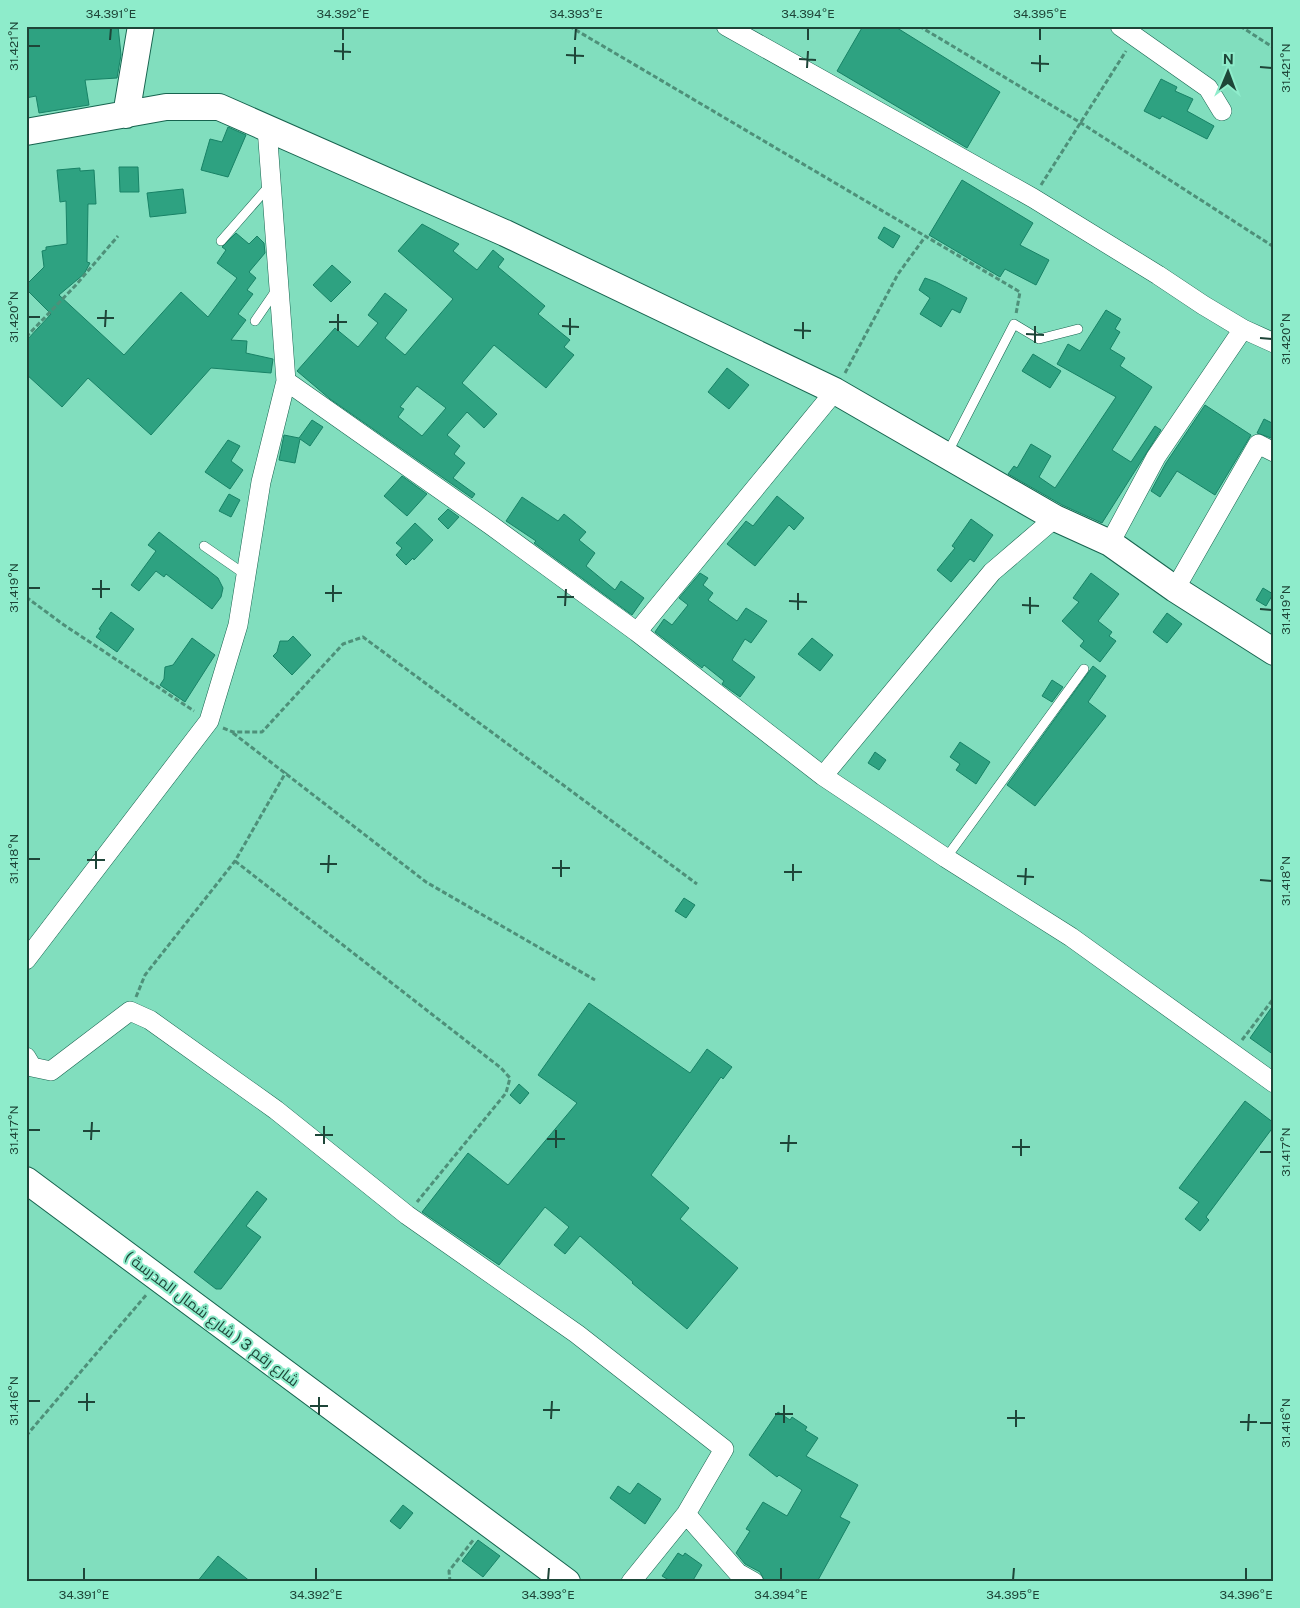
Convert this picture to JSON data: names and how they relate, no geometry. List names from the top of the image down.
{
  "streets": {
    "street": ["شارع رقم 3 ( شارع شمال المدرسة )"]
  },
  "north": "top",
  "coordinates": [
    "34.391°E",
    "34.392°E",
    "34.393°E",
    "34.394°E",
    "34.395°E",
    "31.421°N",
    "31.420°N",
    "31.419°N",
    "31.418°N",
    "31.417°N",
    "31.416°N",
    "34.396°E"
  ]
}
